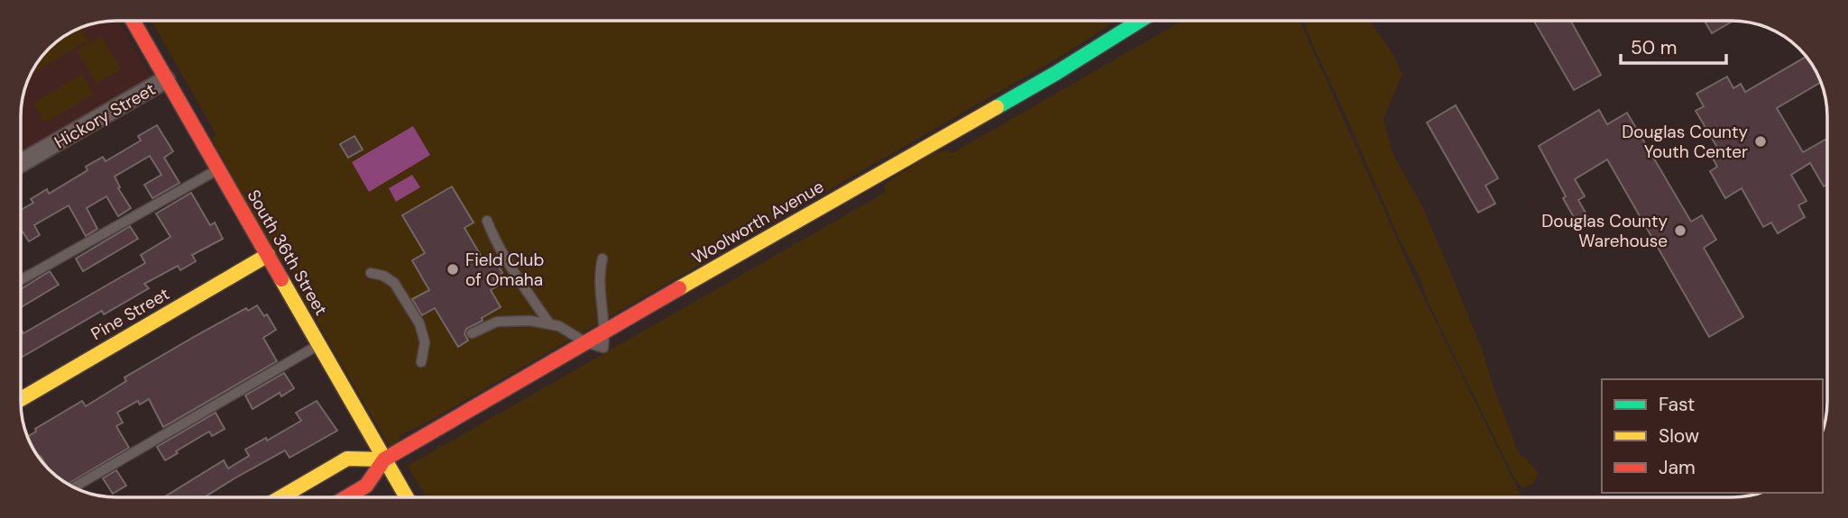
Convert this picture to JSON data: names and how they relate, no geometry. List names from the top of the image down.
{
  "streets": {
    "street": [
      "Hickory Street",
      "Woolworth Avenue",
      "South 36th Street",
      "Pine Street"
    ]
  },
  "crossings": [
    ["Hickory Street", "South 36th Street"],
    ["Woolworth Avenue", "South 36th Street"],
    ["South 36th Street", "Pine Street"]
  ],
  "places": ["Douglas County Youth Center", "Douglas County Warehouse", "Field Club of Omaha"],
  "legend": ["Fast", "Slow", "Jam"],
  "scale_bar": "50 m"
}
